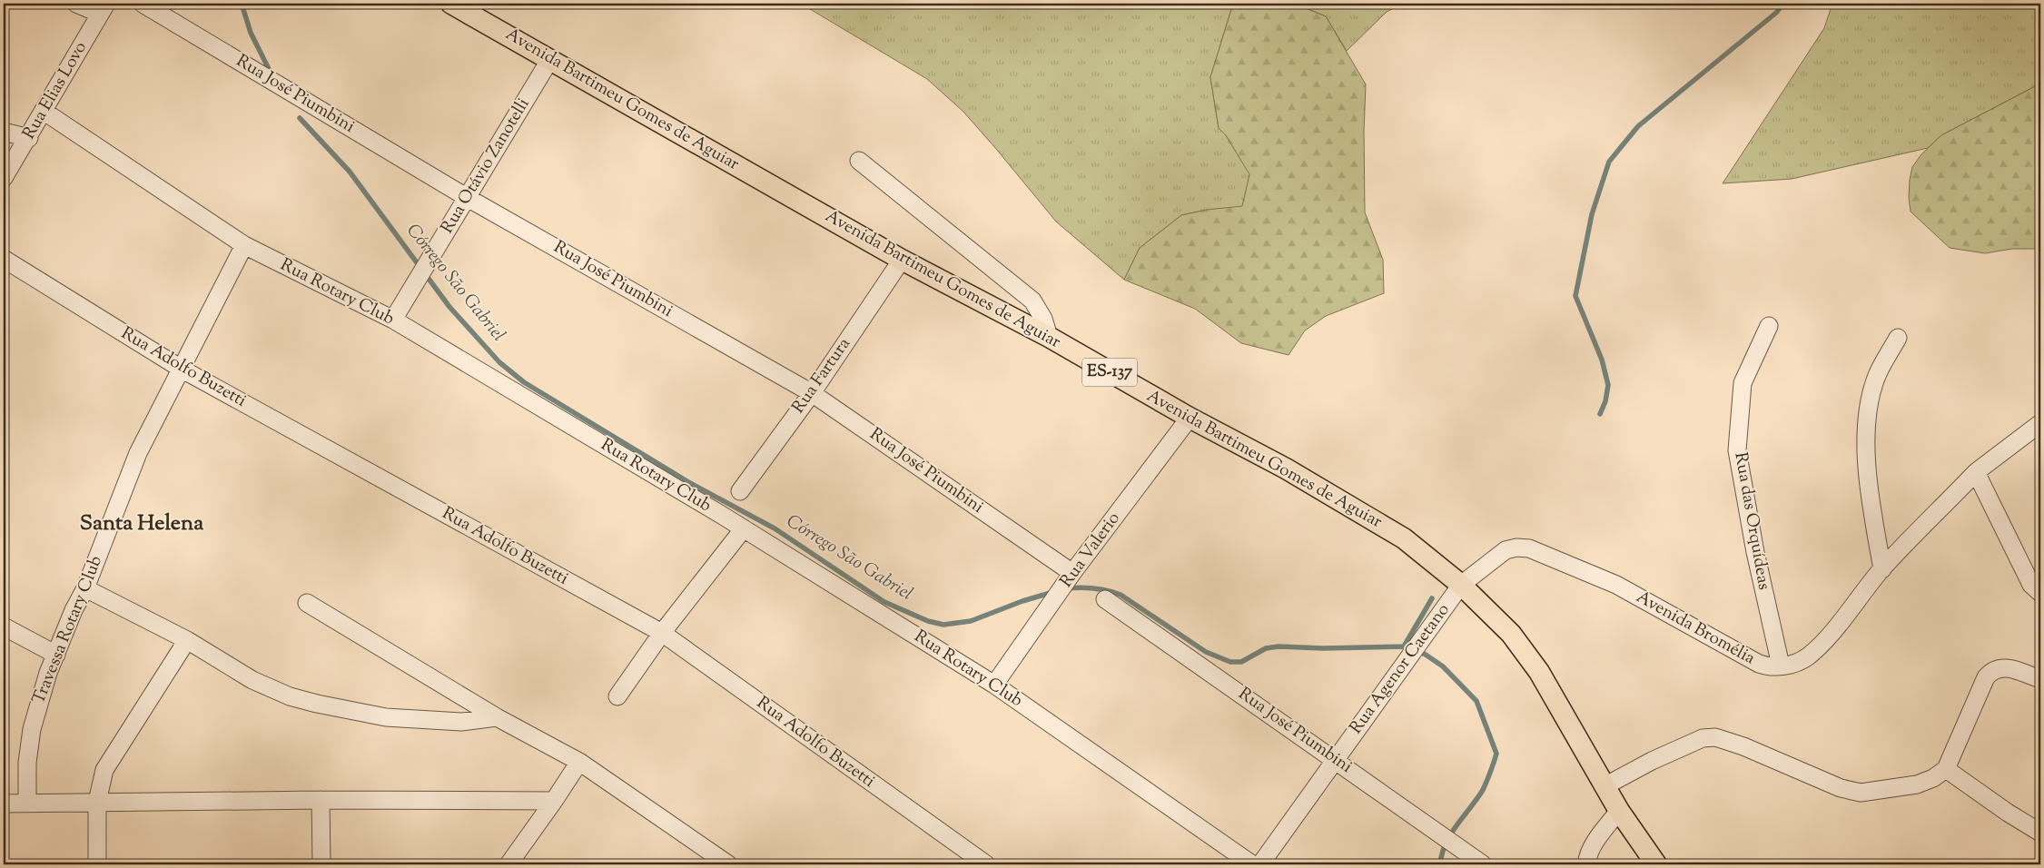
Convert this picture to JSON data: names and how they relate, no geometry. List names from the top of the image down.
{
  "streets": {
    "main road": ["Avenida Bartimeu Gomes de Aguiar", "ES-137"],
    "street": [
      "Rua Elias Lovo",
      "Rua José Piumbini",
      "Rua Otávio Zanotelli",
      "Rua Rotary Club",
      "Rua Adolfo Buzetti",
      "Rua Fartura",
      "Rua das Orquídeas",
      "Rua Valerio",
      "Avenida Bromélia",
      "Travessa Rotary Club",
      "Rua Agenor Caetano"
    ]
  },
  "crossings": [
    ["Rua Elias Lovo", "Rua Rotary Club"],
    ["Rua José Piumbini", "Rua Otávio Zanotelli"],
    ["Rua José Piumbini", "Rua Fartura"],
    ["Rua José Piumbini", "Rua Valerio"],
    ["Rua José Piumbini", "Rua Agenor Caetano"],
    ["Avenida Bartimeu Gomes de Aguiar", "Rua Otávio Zanotelli"],
    ["Avenida Bartimeu Gomes de Aguiar", "Rua Fartura"],
    ["Avenida Bartimeu Gomes de Aguiar", "Rua Valerio"],
    ["Avenida Bartimeu Gomes de Aguiar", "Avenida Bromélia"],
    ["Avenida Bartimeu Gomes de Aguiar", "Rua Agenor Caetano"],
    ["Rua Otávio Zanotelli", "Rua Rotary Club"],
    ["Rua Rotary Club", "Rua Valerio"],
    ["Rua Rotary Club", "Travessa Rotary Club"],
    ["Rua Adolfo Buzetti", "Travessa Rotary Club"],
    ["Rua das Orquídeas", "Avenida Bromélia"],
    ["Avenida Bromélia", "Rua Agenor Caetano"]
  ],
  "districts": ["Santa Helena"],
  "water": ["Córrego São Gabriel"]
}
